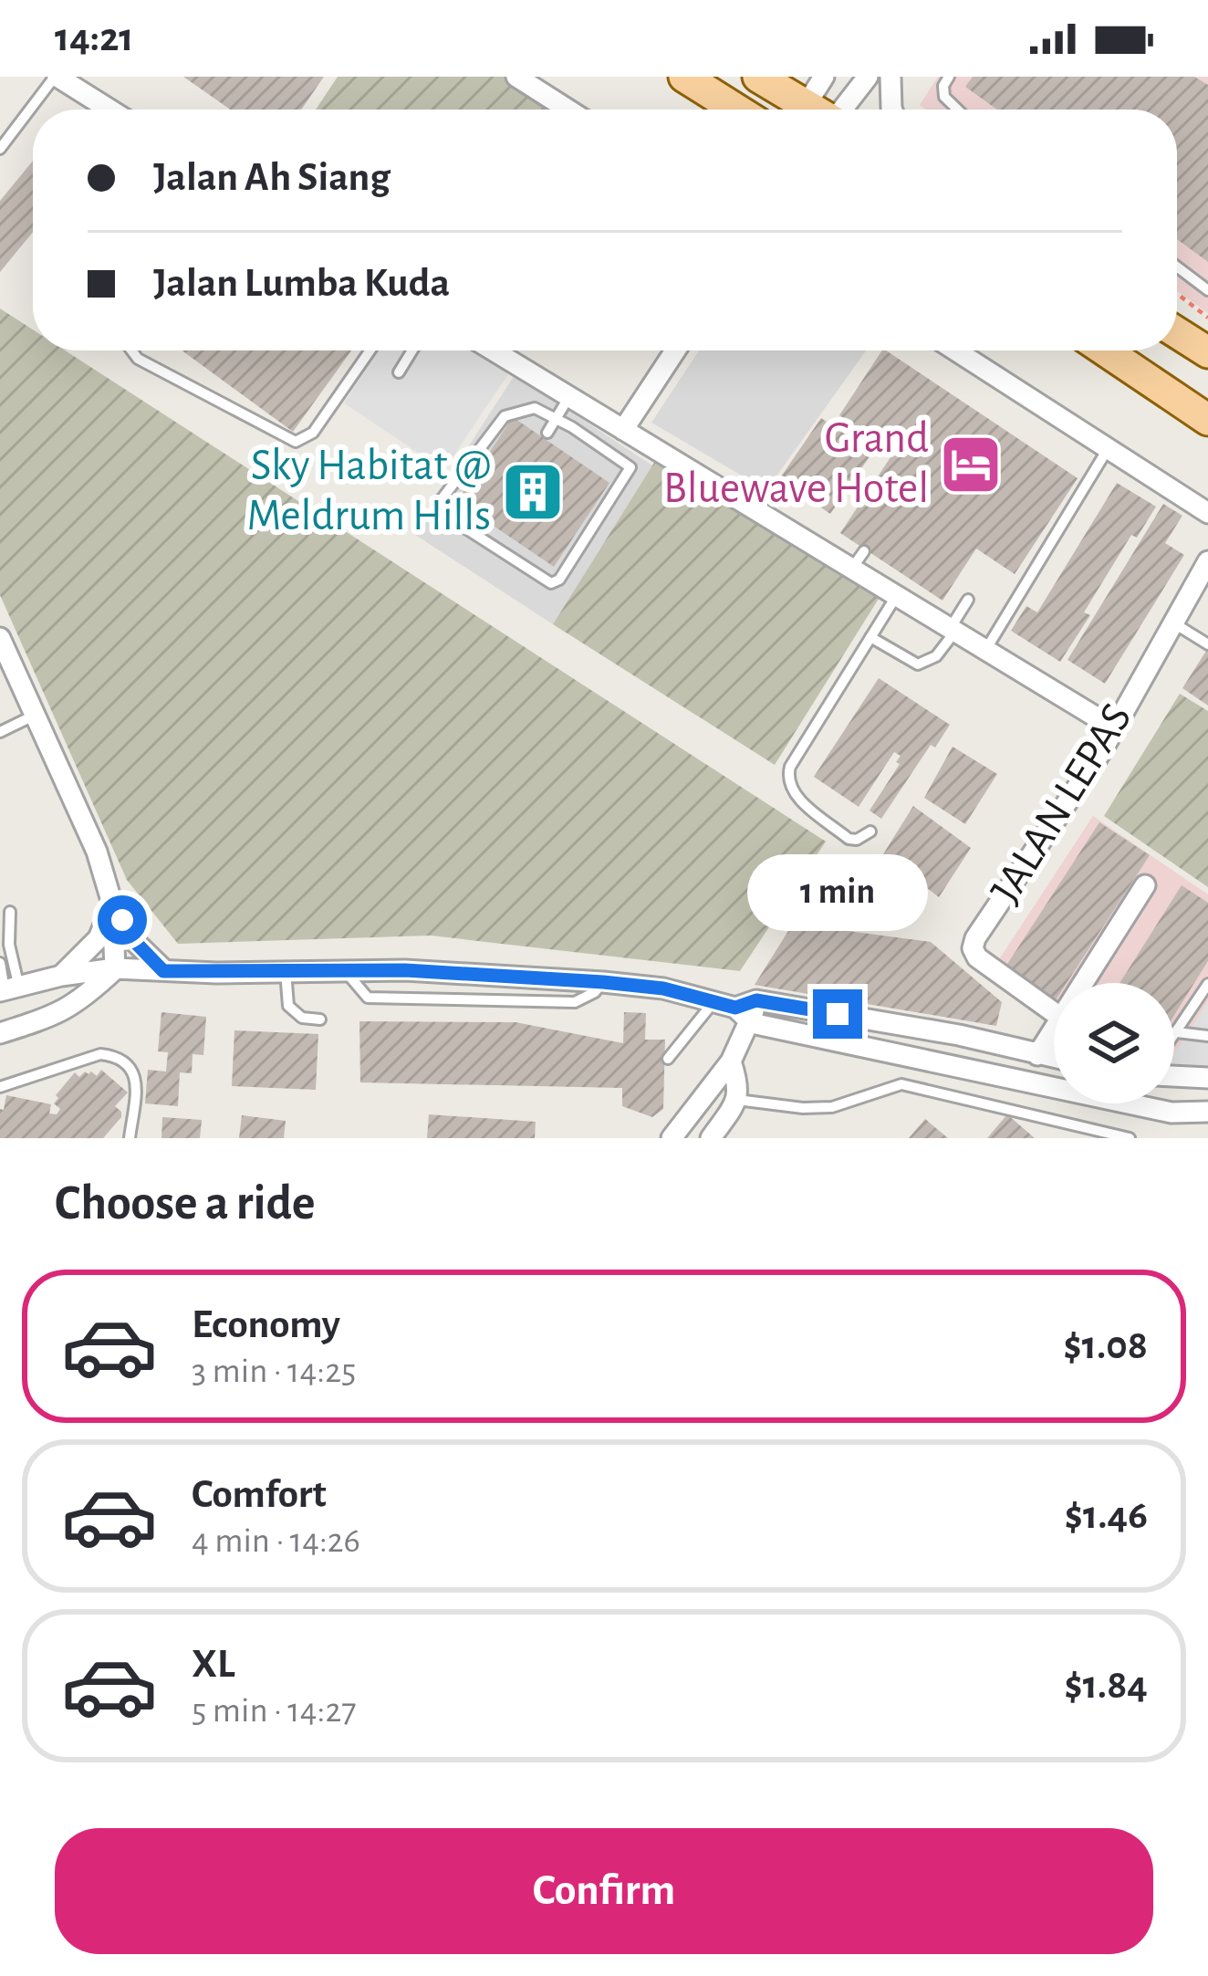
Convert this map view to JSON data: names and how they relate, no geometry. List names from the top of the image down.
{
  "streets": {
    "street": ["JALAN LEPAS"]
  },
  "places": {
    "hotel": ["Grand Bluewave Hotel"],
    "building": ["Sky Habitat @ Meldrum Hills"]
  },
  "page": {
    "status": "14:21",
    "banner": ["Jalan Ah Siang", "Jalan Lumba Kuda"],
    "bubble": "1 min",
    "heading": "Choose a ride",
    "list": [
      {
        "name": "Economy",
        "note": "3 min · 14:25",
        "value": "$1.08"
      },
      {
        "name": "Comfort",
        "note": "4 min · 14:26",
        "value": "$1.46"
      },
      {
        "name": "XL",
        "note": "5 min · 14:27",
        "value": "$1.84"
      }
    ],
    "buttons": "Confirm"
  }
}
